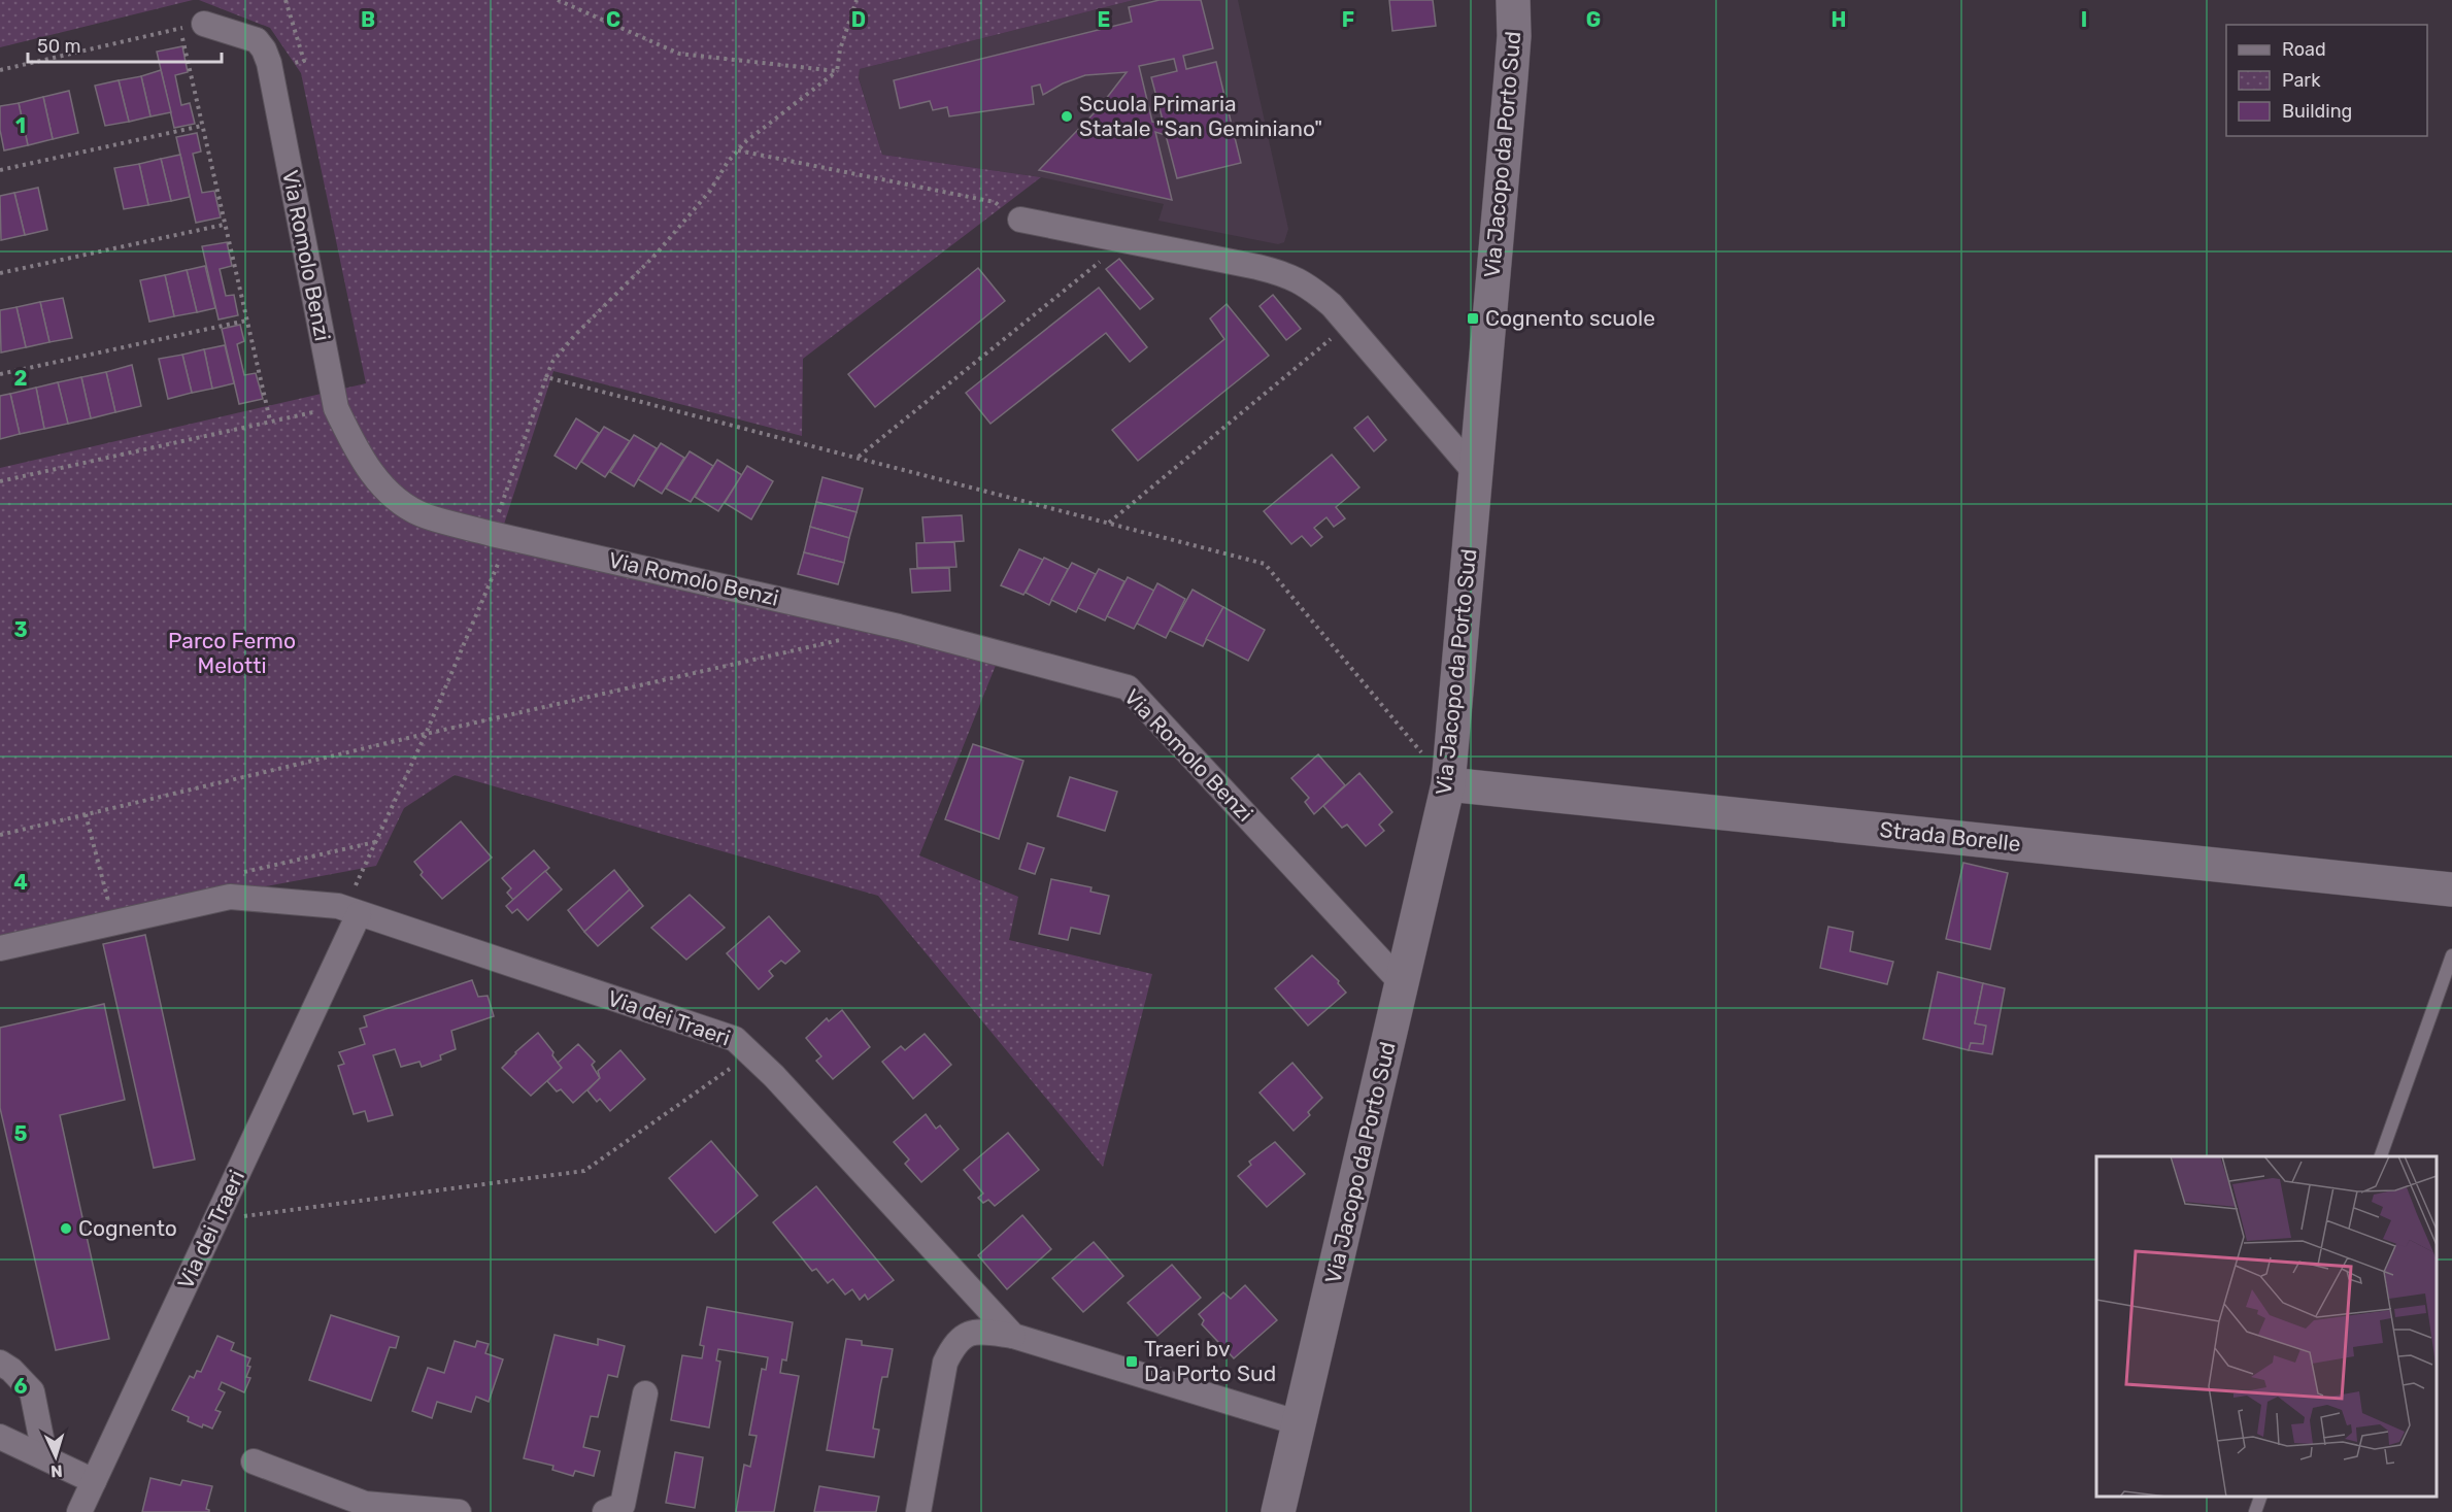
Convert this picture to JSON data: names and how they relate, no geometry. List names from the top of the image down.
{
  "streets": {
    "street": [
      "Via Jacopo da Porto Sud",
      "Via Romolo Benzi",
      "Strada Borelle",
      "Via dei Traeri"
    ]
  },
  "crossings": [
    ["Via Jacopo da Porto Sud", "Via Romolo Benzi"],
    ["Via Jacopo da Porto Sud", "Strada Borelle"]
  ],
  "parks": ["Parco Fermo Melotti"],
  "places": {
    "other": ["Scuola Primaria Statale \"San Geminiano\"", "Cognento"],
    "transit": ["Cognento scuole", "Traeri bv Da Porto Sud"]
  },
  "legend": ["Road", "Park", "Building"],
  "scale_bar": "50 m",
  "north": "bottom",
  "grid": {
    "columns": [
      "B",
      "C",
      "D",
      "E",
      "F",
      "G",
      "H",
      "I"
    ],
    "rows": [
      "1",
      "2",
      "3",
      "4",
      "5",
      "6"
    ]
  }
}
